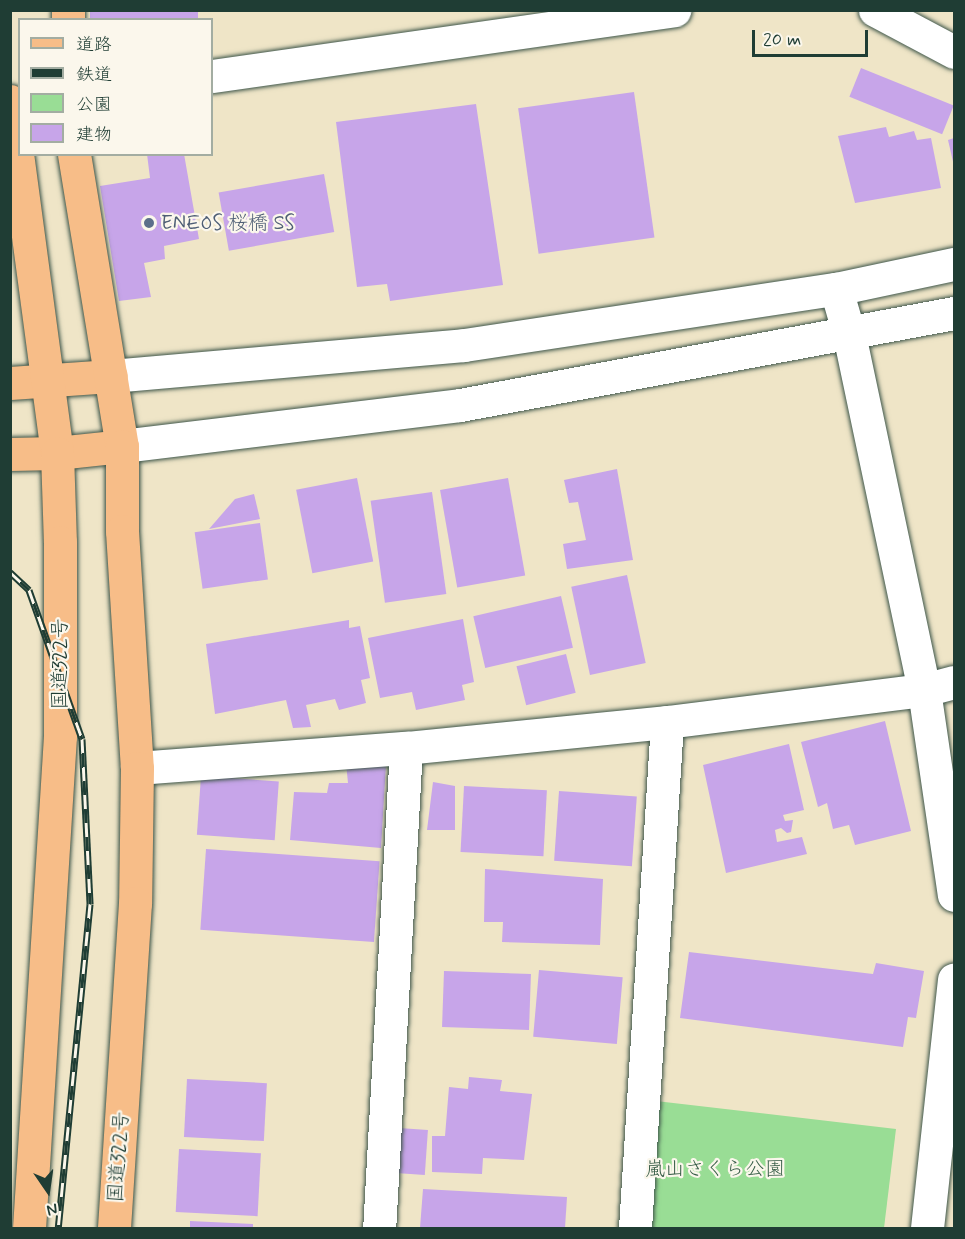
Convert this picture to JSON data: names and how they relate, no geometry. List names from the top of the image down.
{
  "streets": {
    "main road": ["国道322号"]
  },
  "parks": ["嵐山さくら公園"],
  "places": ["ENEOS 桜橋 SS"],
  "legend": [
    "道路",
    "鉄道",
    "公園",
    "建物"
  ],
  "scale_bar": "20 m",
  "north": "bottom"
}
